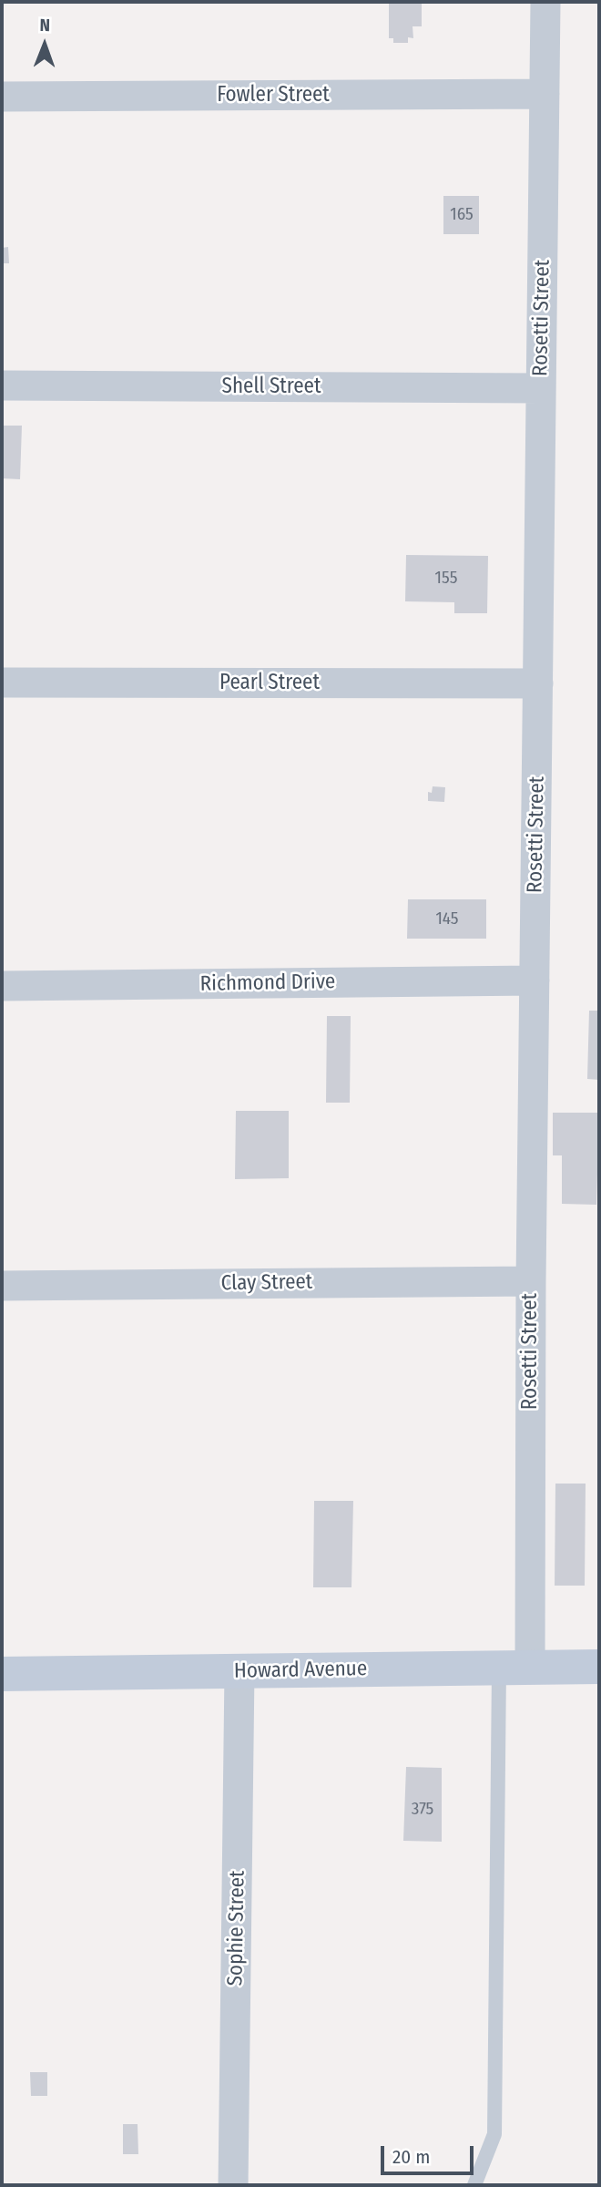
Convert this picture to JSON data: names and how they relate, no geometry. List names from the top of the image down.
{
  "streets": {
    "main road": ["Howard Avenue"],
    "street": [
      "Fowler Street",
      "Rosetti Street",
      "Shell Street",
      "Pearl Street",
      "Richmond Drive",
      "Clay Street",
      "Sophie Street"
    ]
  },
  "crossings": [
    ["Fowler Street", "Rosetti Street"],
    ["Rosetti Street", "Shell Street"],
    ["Rosetti Street", "Pearl Street"],
    ["Rosetti Street", "Richmond Drive"],
    ["Rosetti Street", "Clay Street"],
    ["Rosetti Street", "Howard Avenue"],
    ["Howard Avenue", "Sophie Street"]
  ],
  "house_numbers": [
    "165",
    "155",
    "145",
    "375"
  ],
  "scale_bar": "20 m",
  "north": "top"
}
